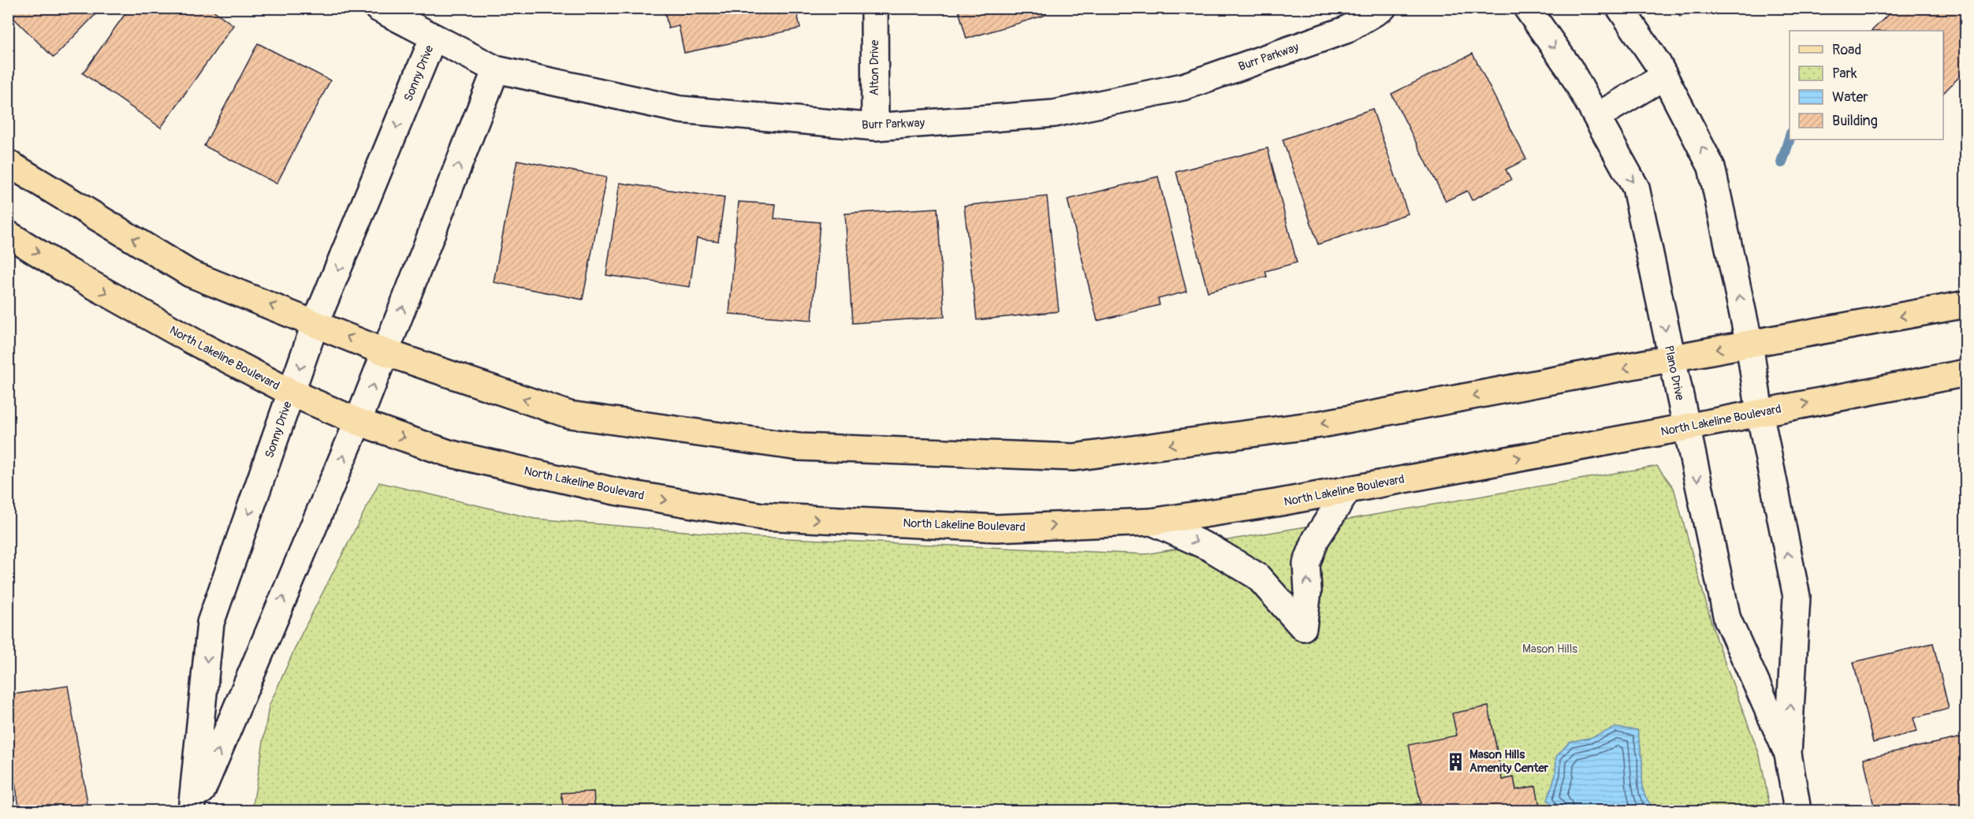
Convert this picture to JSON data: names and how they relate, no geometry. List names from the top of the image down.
{
  "streets": {
    "main road": ["North Lakeline Boulevard"],
    "street": [
      "Burr Parkway",
      "Alton Drive",
      "Sonny Drive",
      "Plano Drive"
    ]
  },
  "crossings": [
    ["Burr Parkway", "Alton Drive"],
    ["Burr Parkway", "Sonny Drive"],
    ["Sonny Drive", "North Lakeline Boulevard"],
    ["North Lakeline Boulevard", "Plano Drive"]
  ],
  "parks": ["Mason Hills"],
  "places": {
    "building": ["Mason Hills Amenity Center"]
  },
  "legend": [
    "Road",
    "Park",
    "Water",
    "Building"
  ]
}
